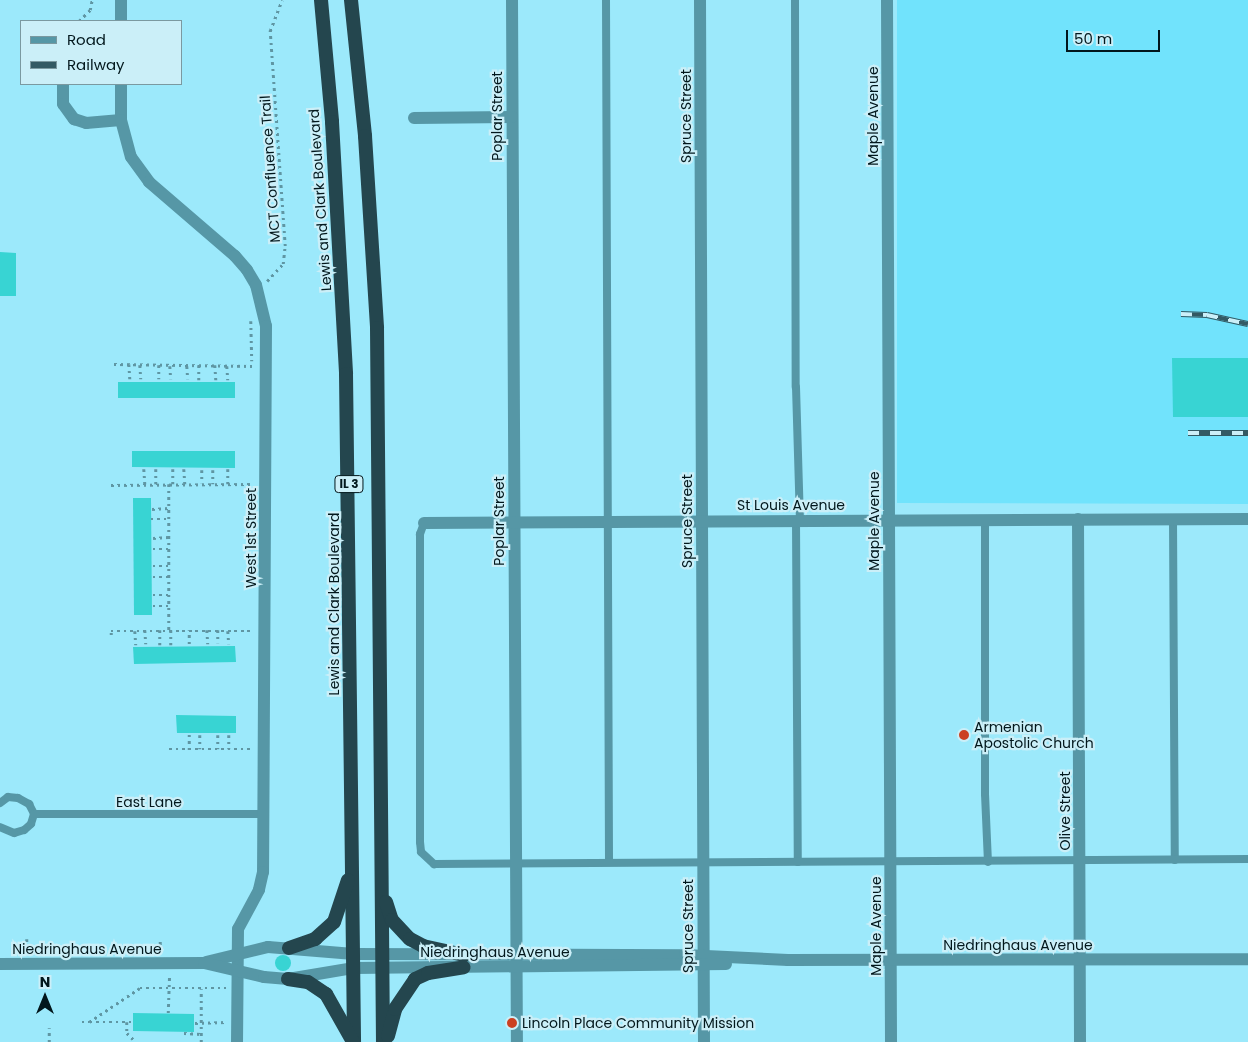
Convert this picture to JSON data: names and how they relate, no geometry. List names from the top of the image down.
{
  "streets": {
    "highway": ["Lewis and Clark Boulevard", "IL 3"],
    "street": [
      "Poplar Street",
      "Spruce Street",
      "Maple Avenue",
      "St Louis Avenue",
      "West 1st Street",
      "Olive Street",
      "Niedringhaus Avenue"
    ],
    "lane": ["East Lane"],
    "path": ["MCT Confluence Trail"]
  },
  "crossings": [
    ["Poplar Street", "St Louis Avenue"],
    ["Poplar Street", "Niedringhaus Avenue"],
    ["Spruce Street", "St Louis Avenue"],
    ["Spruce Street", "Niedringhaus Avenue"],
    ["Maple Avenue", "St Louis Avenue"],
    ["Maple Avenue", "Niedringhaus Avenue"],
    ["MCT Confluence Trail", "West 1st Street"],
    ["Lewis and Clark Boulevard", "IL 3"],
    ["Lewis and Clark Boulevard", "Niedringhaus Avenue"],
    ["IL 3", "Niedringhaus Avenue"],
    ["St Louis Avenue", "Olive Street"],
    ["West 1st Street", "East Lane"],
    ["West 1st Street", "Niedringhaus Avenue"],
    ["Olive Street", "Niedringhaus Avenue"]
  ],
  "places": ["Armenian Apostolic Church", "Lincoln Place Community Mission"],
  "legend": ["Road", "Railway"],
  "scale_bar": "50 m",
  "north": "top"
}
